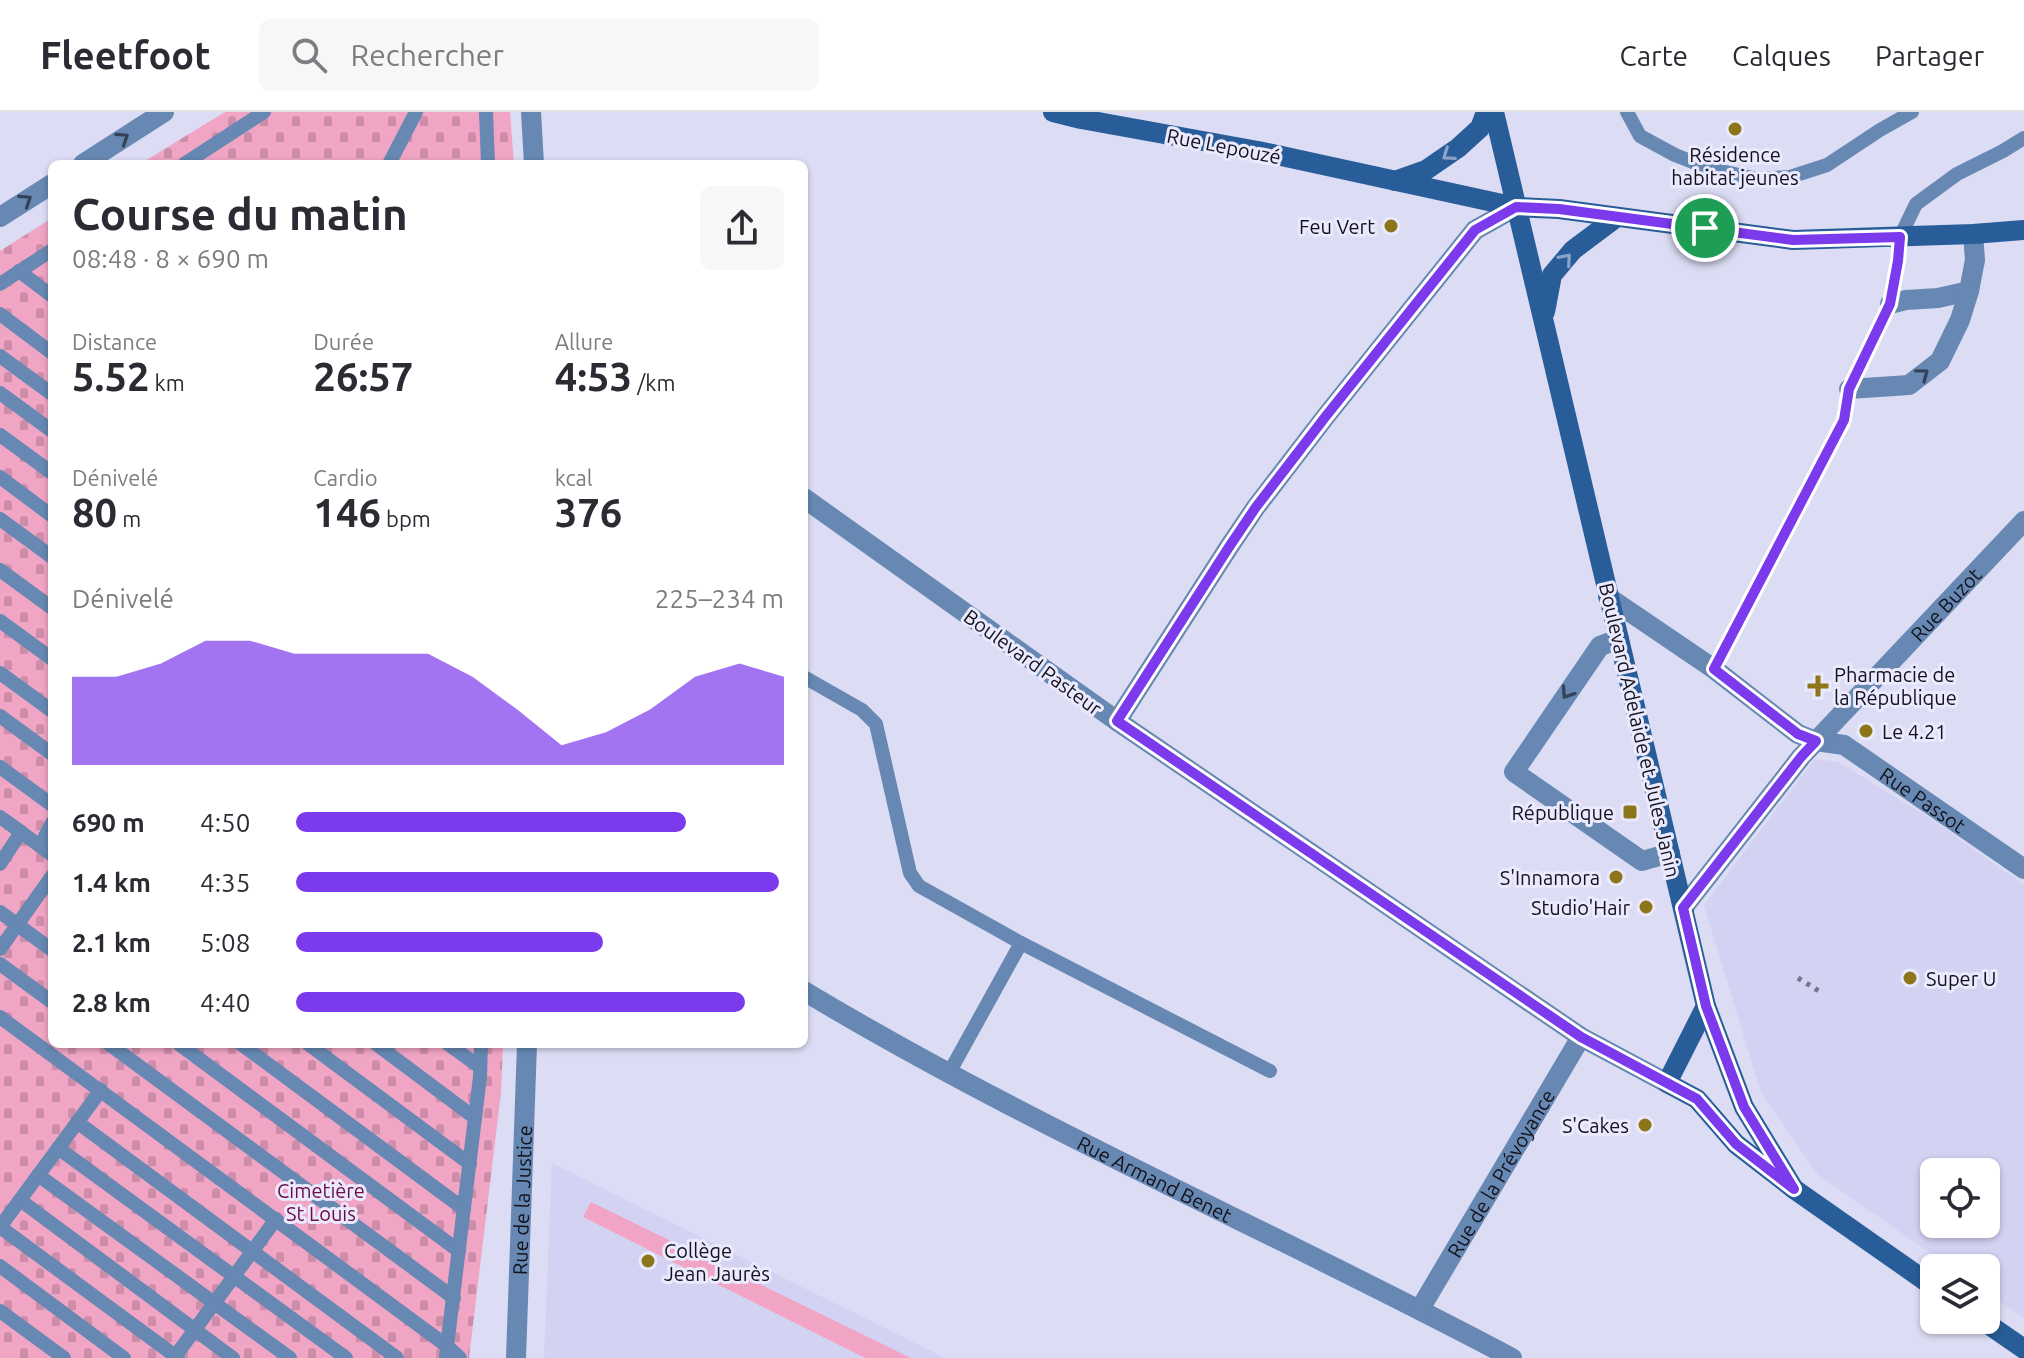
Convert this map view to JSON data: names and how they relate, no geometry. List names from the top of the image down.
{
  "streets": {
    "street": [
      "Rue Lepouzé",
      "Rue Buzot",
      "Boulevard Pasteur",
      "Boulevard Adelaide et Jules Janin",
      "Rue Passot",
      "Rue de la Prévoyance",
      "Rue Armand Benet",
      "Rue de la Justice"
    ]
  },
  "crossings": [
    ["Rue Lepouzé", "Boulevard Adelaide et Jules Janin"],
    ["Rue Buzot", "Boulevard Adelaide et Jules Janin"],
    ["Rue Buzot", "Rue Passot"],
    ["Boulevard Pasteur", "Rue de la Prévoyance"],
    ["Boulevard Adelaide et Jules Janin", "Rue Passot"],
    ["Rue de la Prévoyance", "Rue Armand Benet"]
  ],
  "parks": ["Cimetière St Louis"],
  "places": {
    "other": [
      "Résidence habitat jeunes",
      "Feu Vert",
      "Le 4.21",
      "S'Innamora",
      "Studio'Hair",
      "Super U",
      "S'Cakes",
      "Collège Jean Jaurès"
    ],
    "health": ["Pharmacie de la République"],
    "transit": ["République"]
  },
  "page": {
    "header": "Fleetfoot",
    "search": "Rechercher",
    "nav": ["Carte", "Calques", "Partager"],
    "heading": ["Course du matin", "08:48 · 8 × 690 m"],
    "stats": [
      ["Distance", "5.52 km"],
      ["Durée", "26:57"],
      ["Allure", "4:53 /km"],
      ["Dénivelé", "80 m"],
      ["Cardio", "146 bpm"],
      ["kcal", "376"]
    ],
    "chart": ["Dénivelé", "225–234 m"],
    "list": [
      {
        "name": "690 m",
        "note": "4:50"
      },
      {
        "name": "1.4 km",
        "note": "4:35"
      },
      {
        "name": "2.1 km",
        "note": "5:08"
      },
      {
        "name": "2.8 km",
        "note": "4:40"
      }
    ]
  }
}
